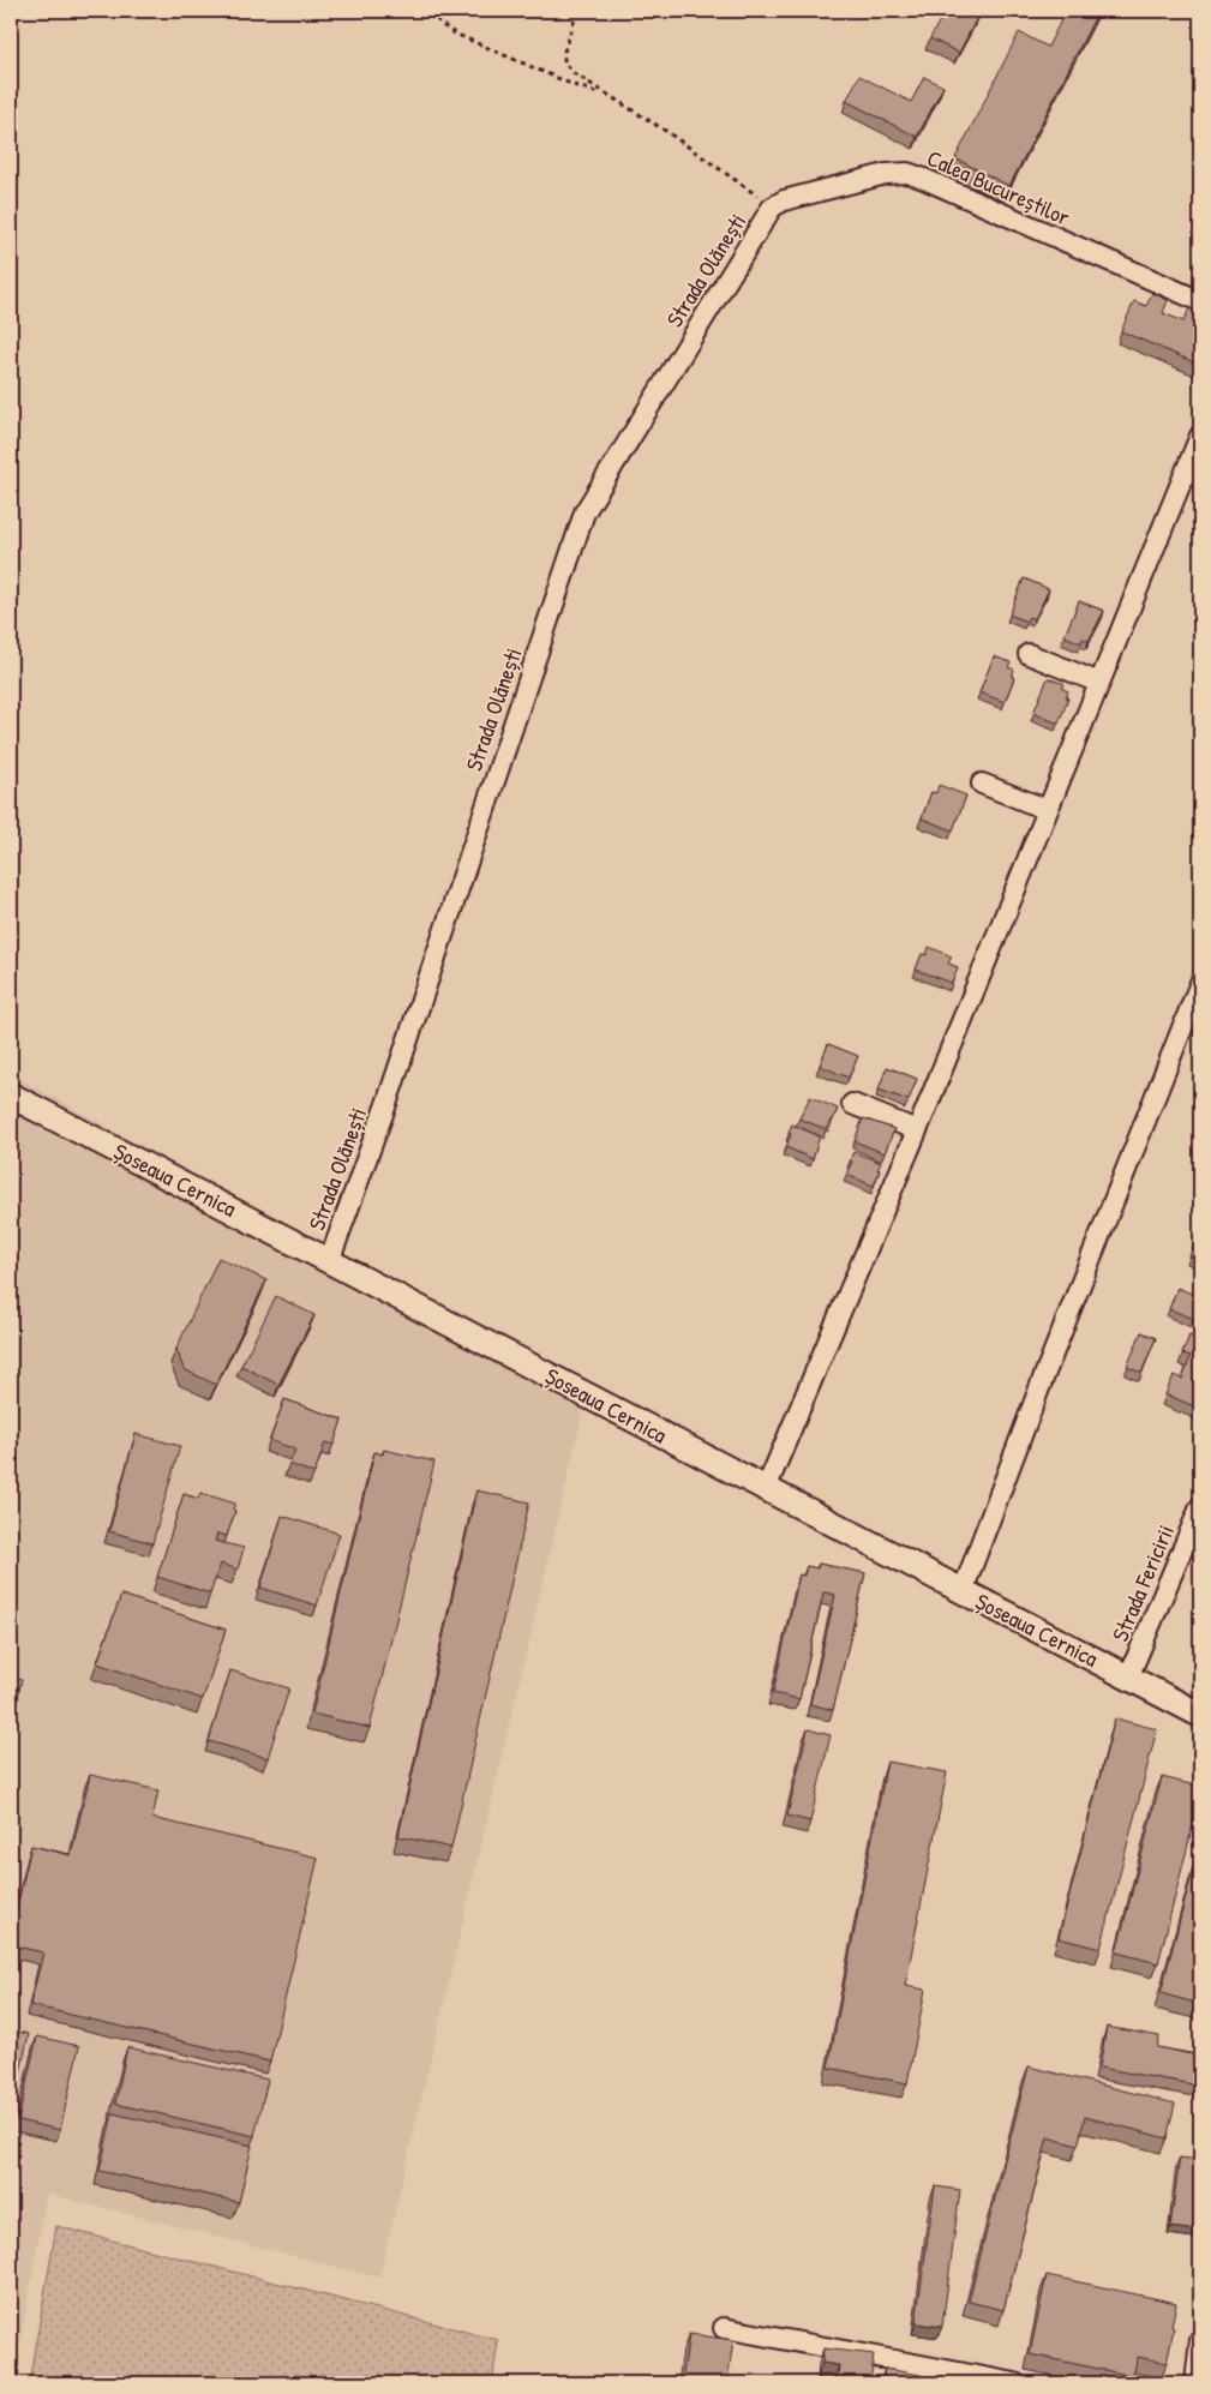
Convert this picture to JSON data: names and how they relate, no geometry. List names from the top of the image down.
{
  "streets": {
    "street": [
      "Calea Bucureștilor",
      "Strada Olănești",
      "Șoseaua Cernica",
      "Strada Fericirii"
    ]
  },
  "crossings": [
    ["Calea Bucureștilor", "Strada Olănești"],
    ["Strada Olănești", "Șoseaua Cernica"],
    ["Șoseaua Cernica", "Strada Fericirii"]
  ]
}
